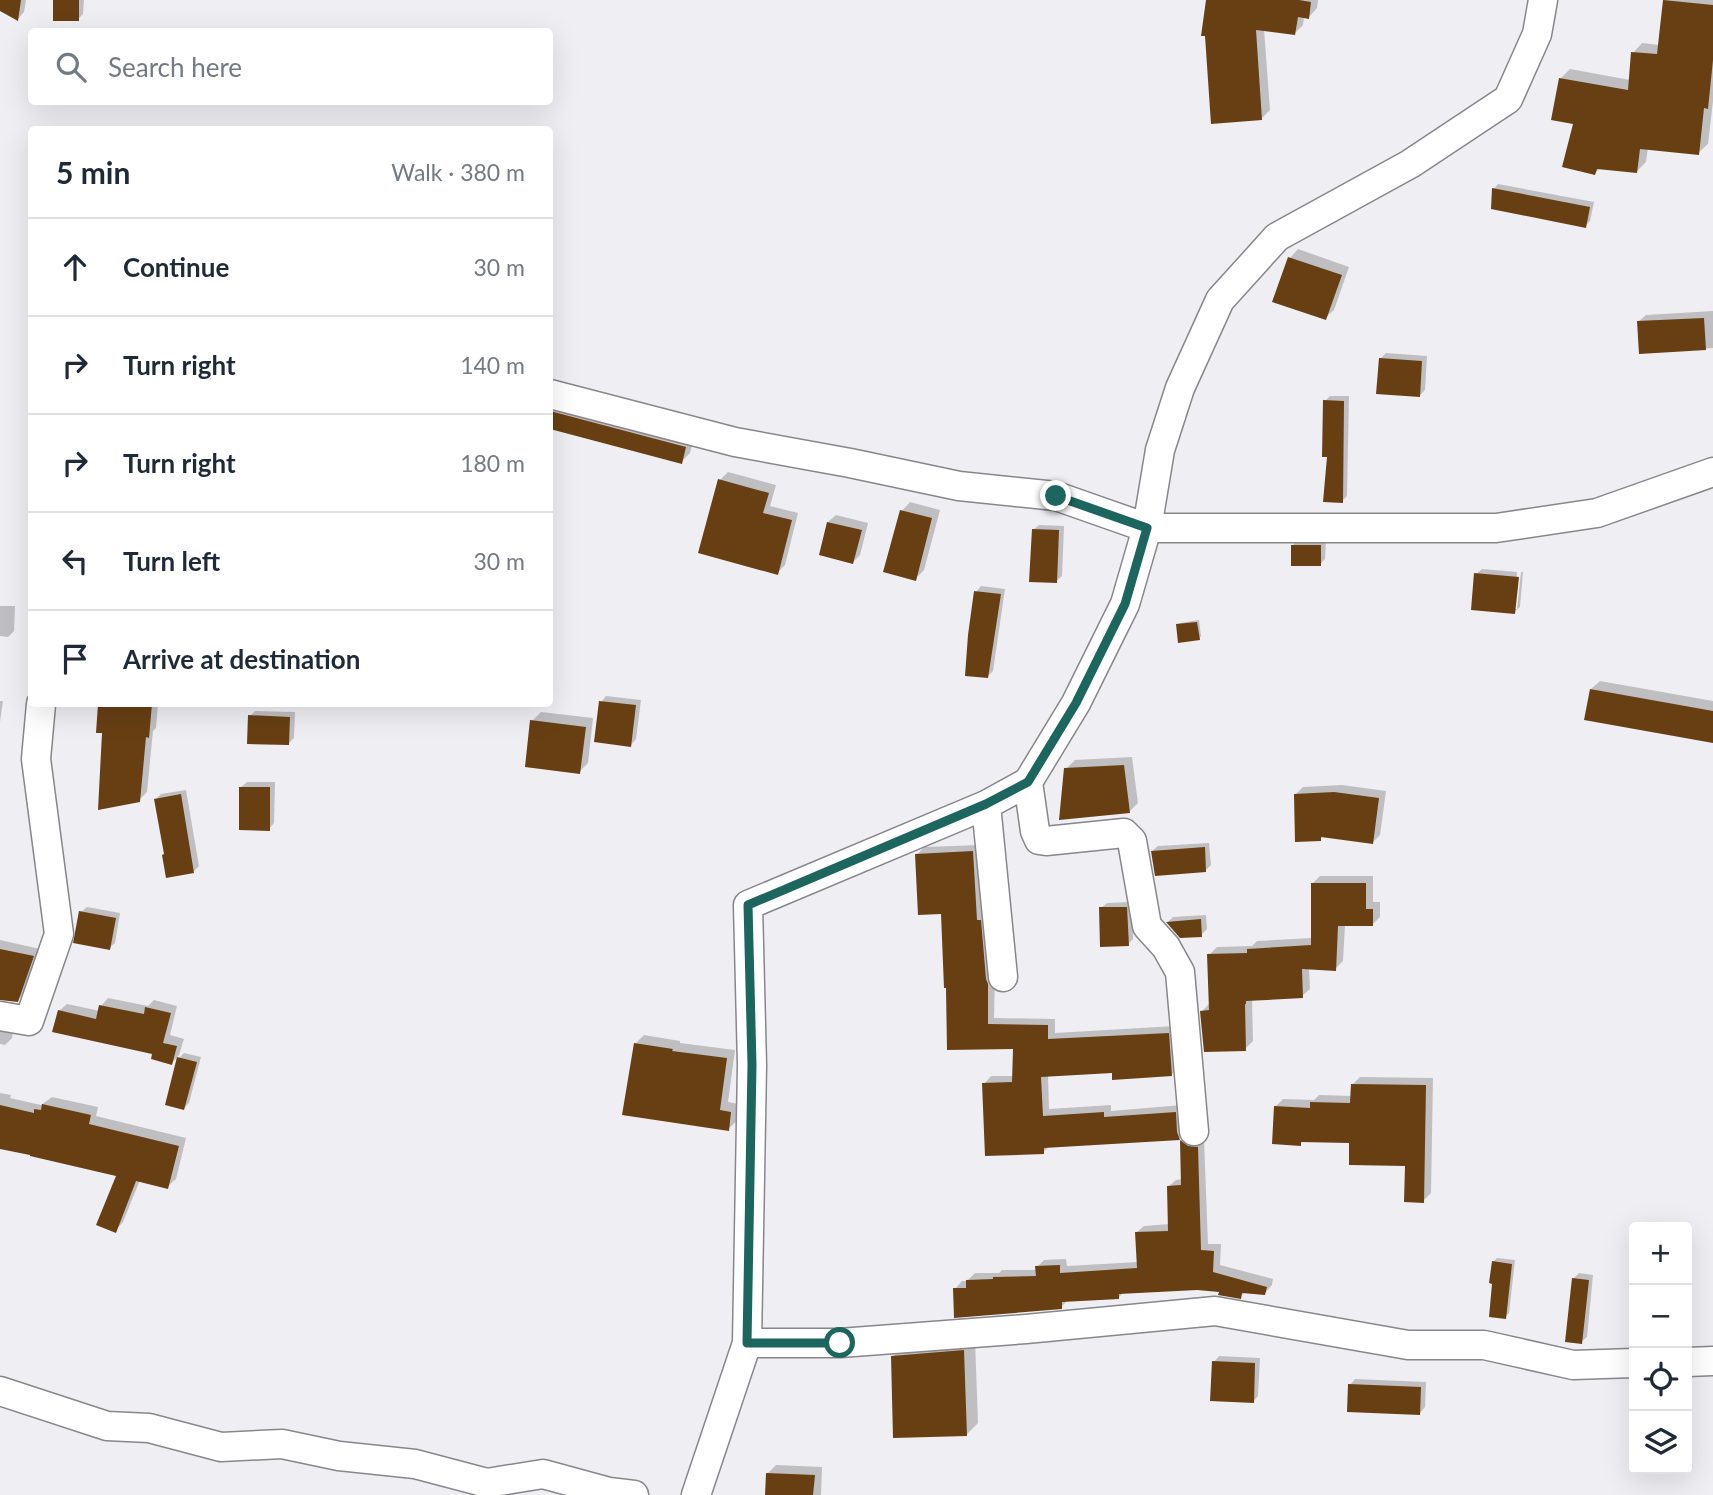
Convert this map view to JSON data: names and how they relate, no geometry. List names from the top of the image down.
{
  "page": {
    "search": "Search here",
    "heading": ["5 min", "Walk · 380 m"],
    "list": [
      ["Continue", "30 m"],
      ["Turn right", "140 m"],
      ["Turn right", "180 m"],
      ["Turn left", "30 m"],
      "Arrive at destination"
    ],
    "map_buttons": ["+", "−"]
  }
}
